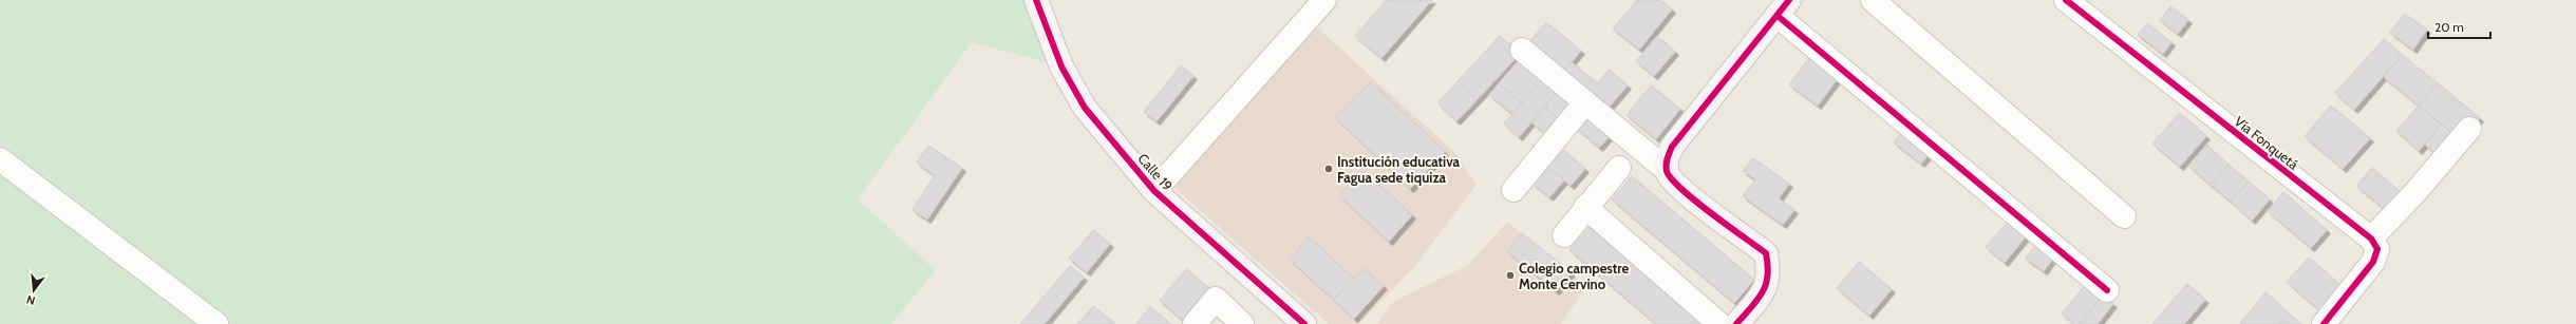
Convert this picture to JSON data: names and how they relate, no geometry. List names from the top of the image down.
{
  "streets": {
    "street": ["Vía Fonquetá", "Calle 19"]
  },
  "places": ["Institución educativa Fagua sede tiquiza", "Colegio campestre Monte Cervino"],
  "scale_bar": "20 m",
  "north": "bottom"
}
